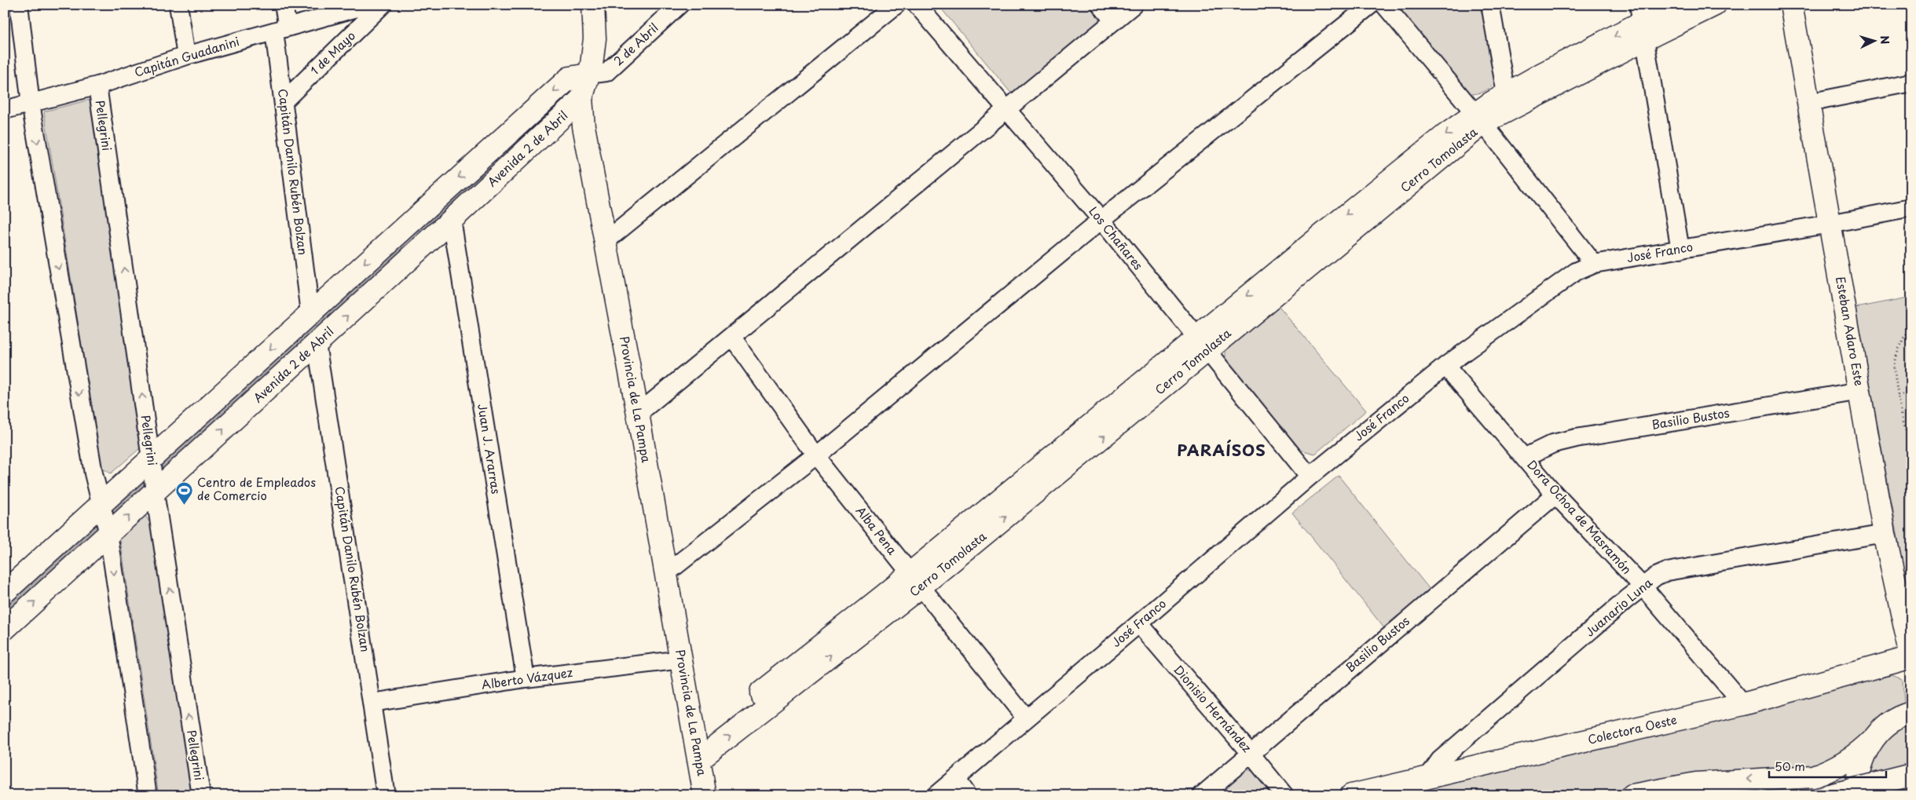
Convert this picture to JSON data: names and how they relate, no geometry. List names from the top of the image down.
{
  "streets": {
    "main road": [
      "Avenida 2 de Abril",
      "Cerro Tomolasta",
      "Esteban Adaro Este",
      "Provincia de La Pampa",
      "Colectora Oeste"
    ],
    "street": [
      "2 de Abril",
      "1 de Mayo",
      "Capitán Guadanini",
      "Pellegrini",
      "Capitán Danilo Rubén Bolzan",
      "Los Chañares",
      "José Franco",
      "Basilio Bustos",
      "Juan J. Ararras",
      "Dora Ochoa de Masramón",
      "Alba Pena",
      "Juanario Luna",
      "Alberto Vázquez",
      "Dionisio Hernández"
    ]
  },
  "crossings": [
    ["2 de Abril", "Avenida 2 de Abril"],
    ["2 de Abril", "Provincia de La Pampa"],
    ["1 de Mayo", "Capitán Danilo Rubén Bolzan"],
    ["Capitán Guadanini", "Pellegrini"],
    ["Capitán Guadanini", "Capitán Danilo Rubén Bolzan"],
    ["Pellegrini", "Avenida 2 de Abril"],
    ["Avenida 2 de Abril", "Capitán Danilo Rubén Bolzan"],
    ["Avenida 2 de Abril", "Provincia de La Pampa"],
    ["Avenida 2 de Abril", "Juan J. Ararras"],
    ["Cerro Tomolasta", "Los Chañares"],
    ["Cerro Tomolasta", "Provincia de La Pampa"],
    ["Cerro Tomolasta", "Alba Pena"],
    ["Capitán Danilo Rubén Bolzan", "Alberto Vázquez"],
    ["Los Chañares", "José Franco"],
    ["José Franco", "Esteban Adaro Este"],
    ["José Franco", "Dora Ochoa de Masramón"],
    ["José Franco", "Alba Pena"],
    ["José Franco", "Dionisio Hernández"],
    ["Esteban Adaro Este", "Basilio Bustos"],
    ["Esteban Adaro Este", "Juanario Luna"],
    ["Esteban Adaro Este", "Colectora Oeste"],
    ["Provincia de La Pampa", "Alberto Vázquez"],
    ["Basilio Bustos", "Dora Ochoa de Masramón"],
    ["Basilio Bustos", "Dionisio Hernández"],
    ["Juan J. Ararras", "Alberto Vázquez"],
    ["Dora Ochoa de Masramón", "Juanario Luna"],
    ["Dora Ochoa de Masramón", "Colectora Oeste"],
    ["Juanario Luna", "Colectora Oeste"]
  ],
  "districts": ["PARAÍSOS"],
  "places": {
    "sports": ["Centro de Empleados de Comercio"]
  },
  "scale_bar": "50 m",
  "north": "right"
}
